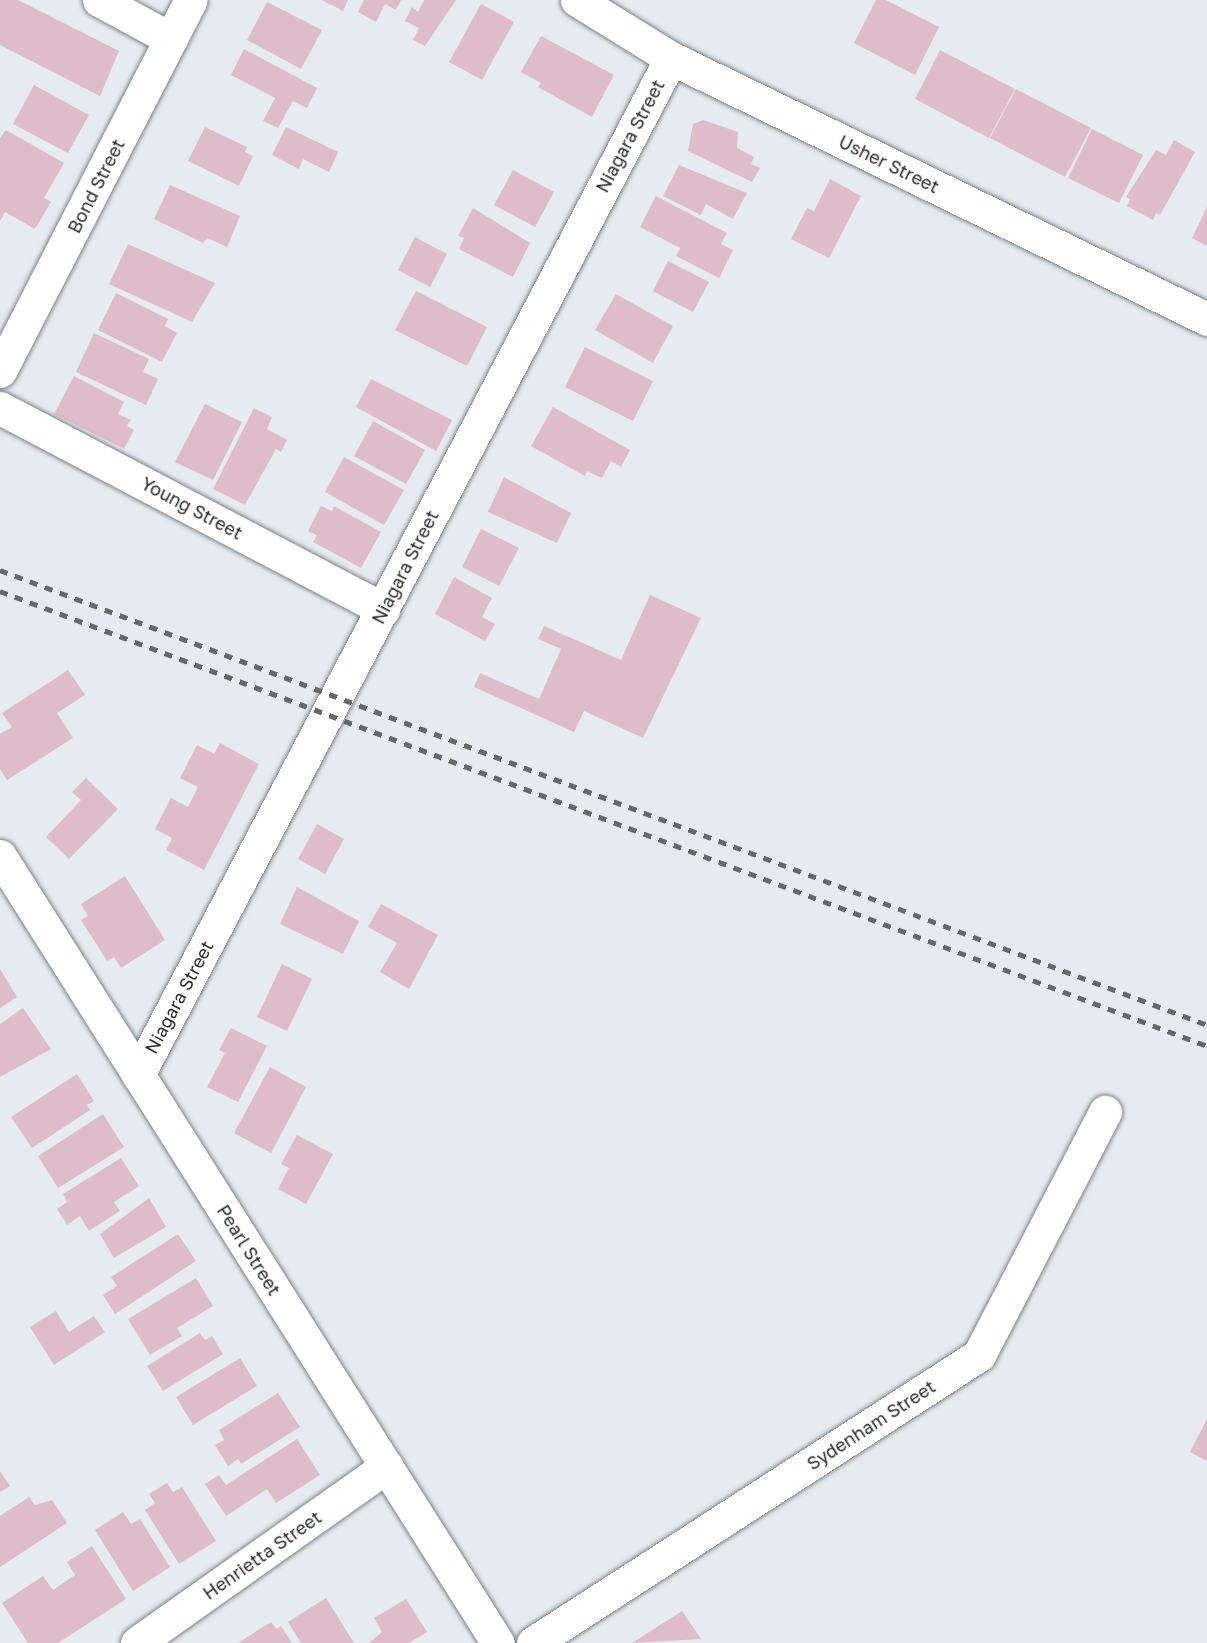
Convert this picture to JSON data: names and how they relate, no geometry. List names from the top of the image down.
{
  "streets": {
    "street": [
      "Niagara Street",
      "Usher Street",
      "Bond Street",
      "Young Street",
      "Pearl Street",
      "Sydenham Street",
      "Henrietta Street"
    ]
  },
  "crossings": [
    ["Niagara Street", "Usher Street"],
    ["Niagara Street", "Young Street"],
    ["Niagara Street", "Pearl Street"],
    ["Pearl Street", "Henrietta Street"]
  ]
}
